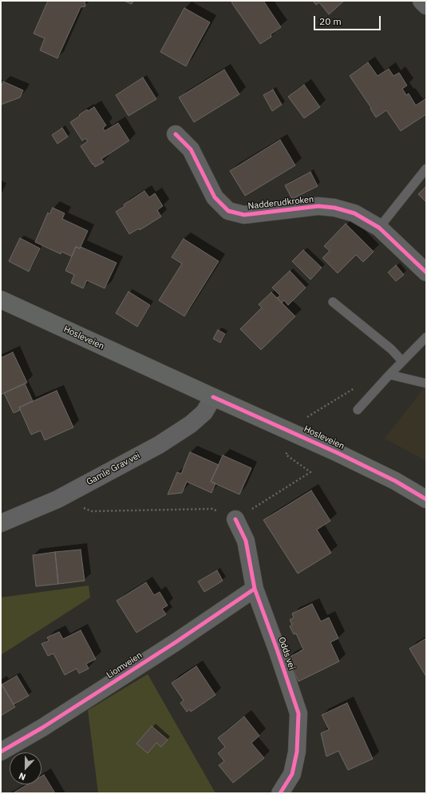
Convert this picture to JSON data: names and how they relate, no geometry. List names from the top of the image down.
{
  "streets": {
    "main road": ["Hosleveien"],
    "street": [
      "Nadderudkroken",
      "Gamle Grav vei",
      "Odds vei",
      "Liomveien"
    ]
  },
  "crossings": [
    ["Hosleveien", "Gamle Grav vei"],
    ["Odds vei", "Liomveien"]
  ],
  "scale_bar": "20 m",
  "north": "bottom"
}
